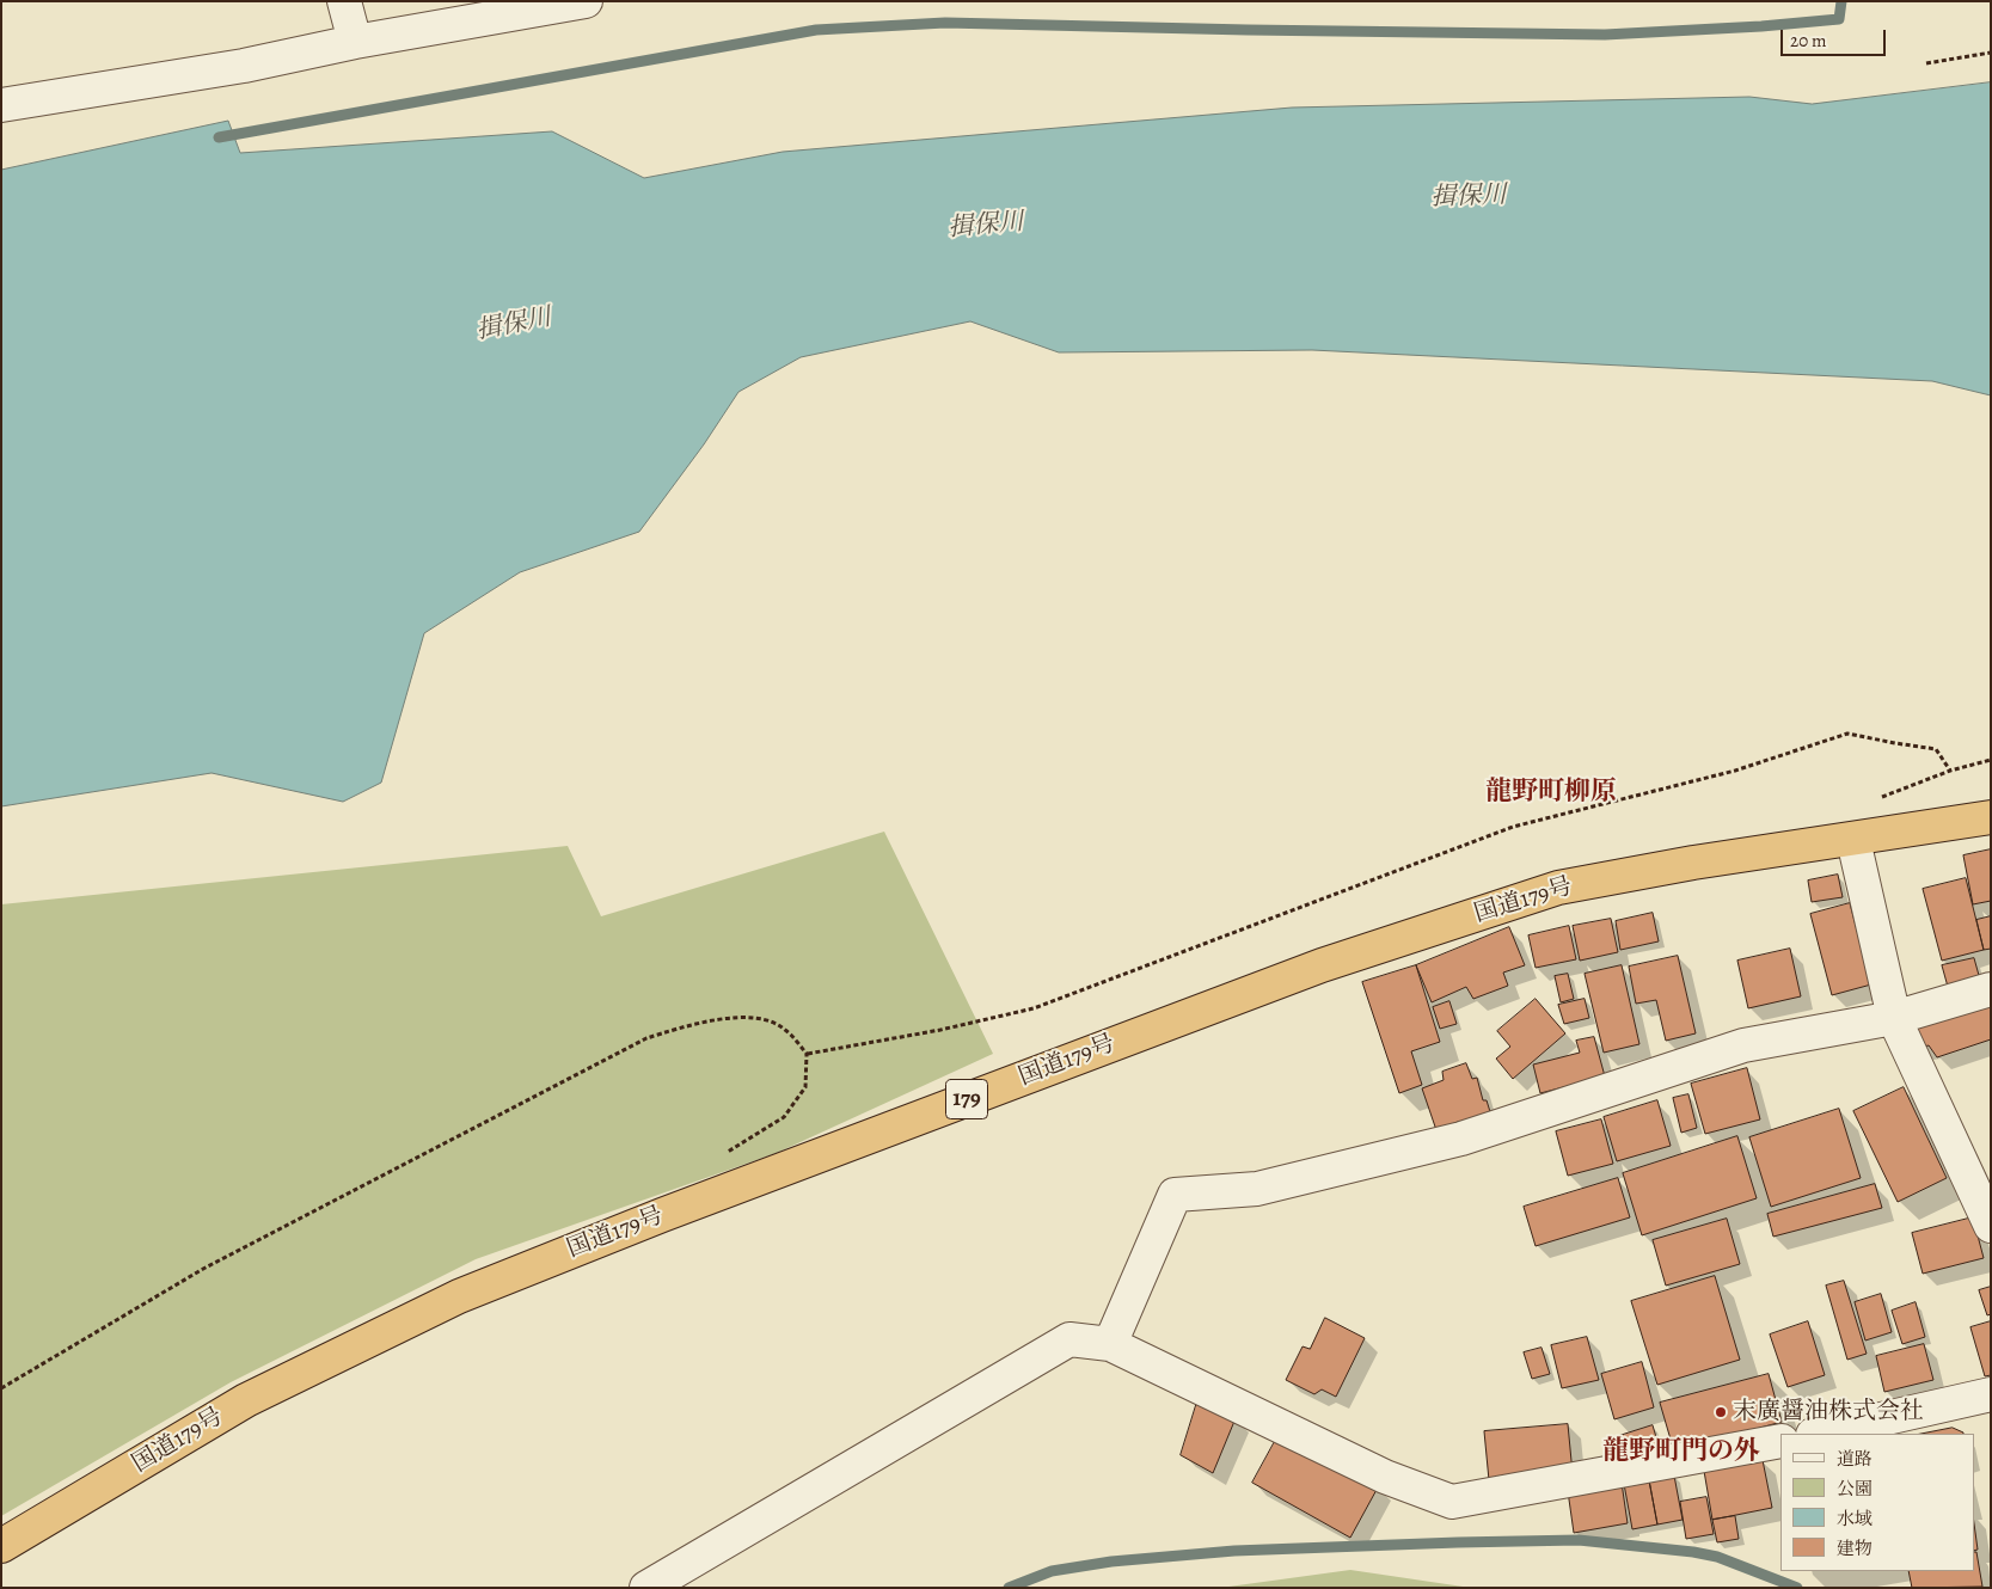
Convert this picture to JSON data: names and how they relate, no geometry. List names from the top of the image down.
{
  "streets": {
    "highway": ["国道179号", "179"]
  },
  "districts": ["龍野町柳原", "龍野町門の外"],
  "water": ["揖保川"],
  "places": ["末廣醤油株式会社"],
  "legend": [
    "道路",
    "公園",
    "水域",
    "建物"
  ],
  "scale_bar": "20 m"
}
